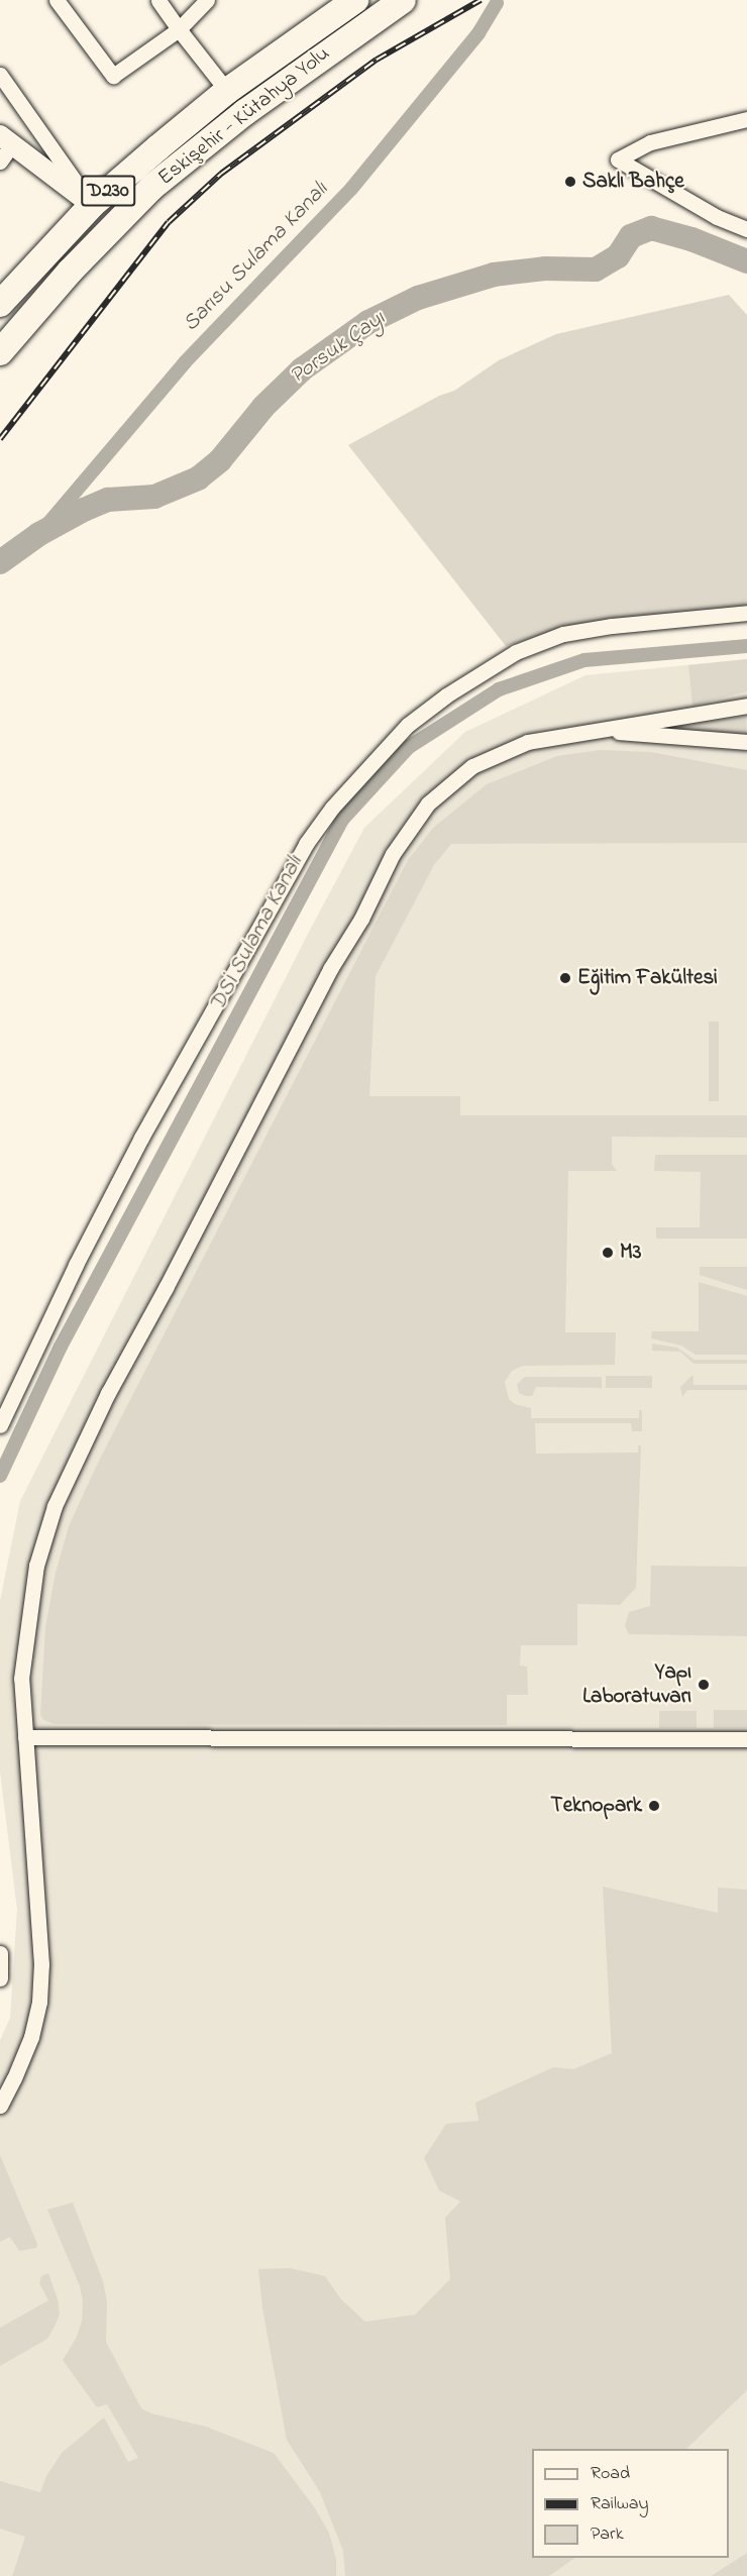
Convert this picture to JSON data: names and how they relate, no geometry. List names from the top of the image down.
{
  "streets": {
    "highway": ["Eskişehir - Kütahya Yolu", "D230"]
  },
  "water": ["Sarısu Sulama Kanalı", "Porsuk Çayı", "DSİ Sulama Kanalı"],
  "places": [
    "Saklı Bahçe",
    "Eğitim Fakültesi",
    "M3",
    "Yapı Laboratuvarı",
    "Teknopark"
  ],
  "legend": ["Road", "Railway", "Park"]
}
